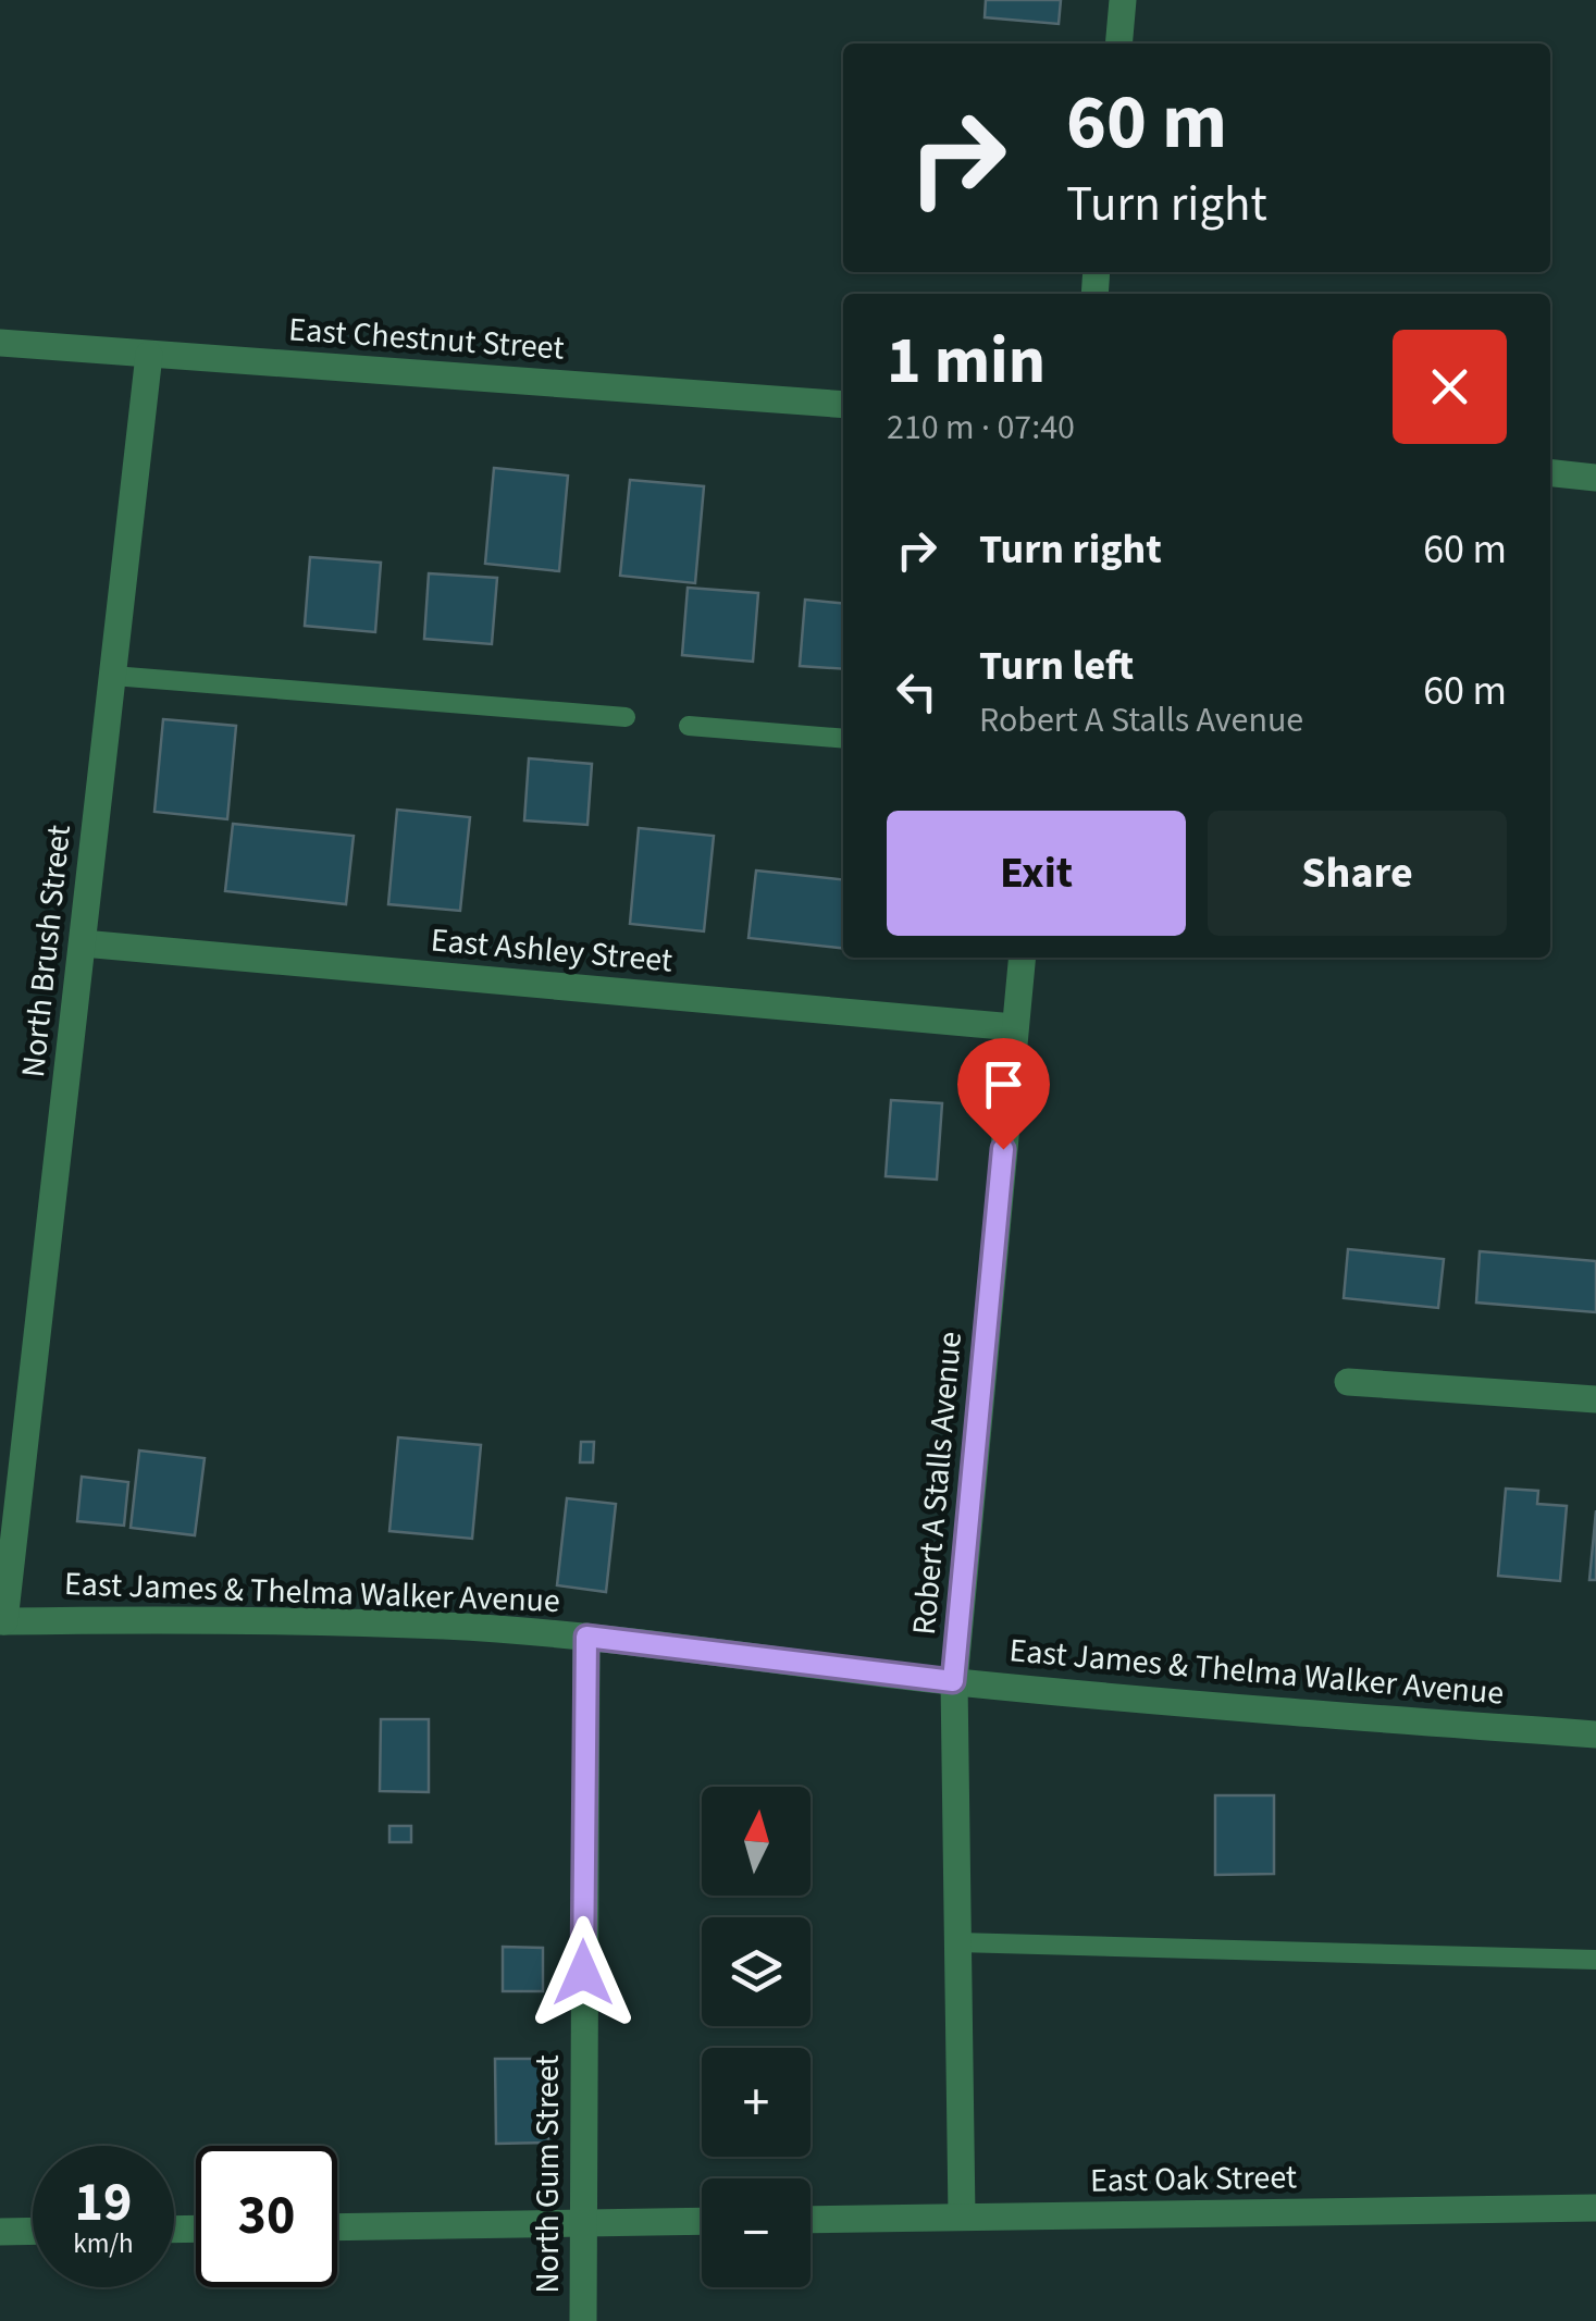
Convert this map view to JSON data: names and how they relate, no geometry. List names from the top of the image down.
{
  "streets": {
    "street": [
      "East Chestnut Street",
      "East Ashley Street",
      "North Brush Street",
      "Robert A Stalls Avenue",
      "East James & Thelma Walker Avenue",
      "North Gum Street",
      "East Oak Street"
    ]
  },
  "crossings": [
    ["East Chestnut Street", "North Brush Street"],
    ["East Ashley Street", "North Brush Street"],
    ["East Ashley Street", "Robert A Stalls Avenue"],
    ["North Brush Street", "East James & Thelma Walker Avenue"],
    ["Robert A Stalls Avenue", "East James & Thelma Walker Avenue"],
    ["Robert A Stalls Avenue", "East Oak Street"],
    ["East James & Thelma Walker Avenue", "North Gum Street"]
  ],
  "north": "top",
  "page": {
    "turn": ["60 m", "Turn right"],
    "heading": ["1 min", "210 m · 07:40"],
    "list": [
      {
        "name": "Turn right",
        "value": "60 m"
      },
      {
        "name": "Turn left",
        "note": "Robert A Stalls Avenue",
        "value": "60 m"
      }
    ],
    "buttons": ["Exit", "Share"],
    "map_buttons": ["+", "−"],
    "speed": "19 km/h",
    "limit": "30"
  }
}
